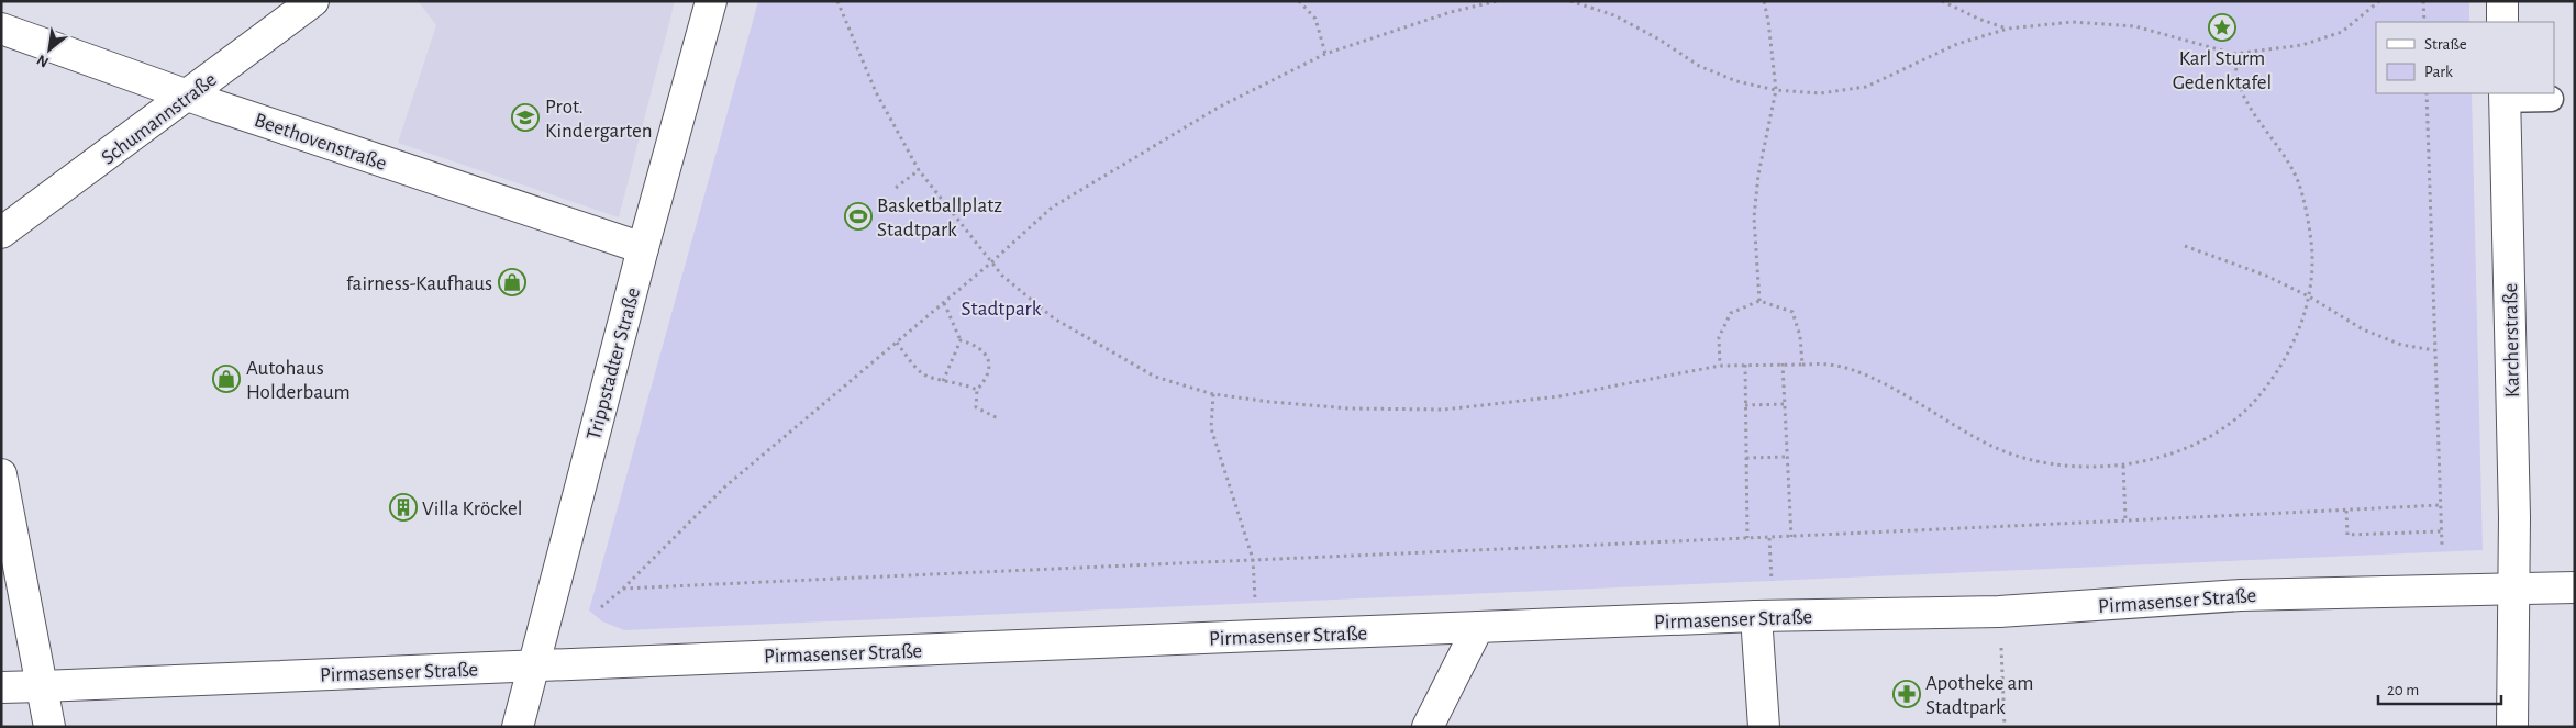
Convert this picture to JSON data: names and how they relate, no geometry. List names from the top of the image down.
{
  "streets": {
    "street": [
      "Schumannstraße",
      "Beethovenstraße",
      "Karcherstraße",
      "Trippstadter Straße",
      "Pirmasenser Straße"
    ]
  },
  "crossings": [
    ["Schumannstraße", "Beethovenstraße"],
    ["Beethovenstraße", "Trippstadter Straße"],
    ["Karcherstraße", "Pirmasenser Straße"],
    ["Trippstadter Straße", "Pirmasenser Straße"]
  ],
  "parks": ["Stadtpark"],
  "places": {
    "place": ["Karl Sturm Gedenktafel"],
    "school or university": ["Prot. Kindergarten"],
    "sports": ["Basketballplatz Stadtpark"],
    "shop": ["fairness-Kaufhaus", "Autohaus Holderbaum"],
    "building": ["Villa Kröckel"],
    "pharmacy": ["Apotheke am Stadtpark"]
  },
  "legend": ["Straße", "Park"],
  "scale_bar": "20 m",
  "north": "bottom left"
}
